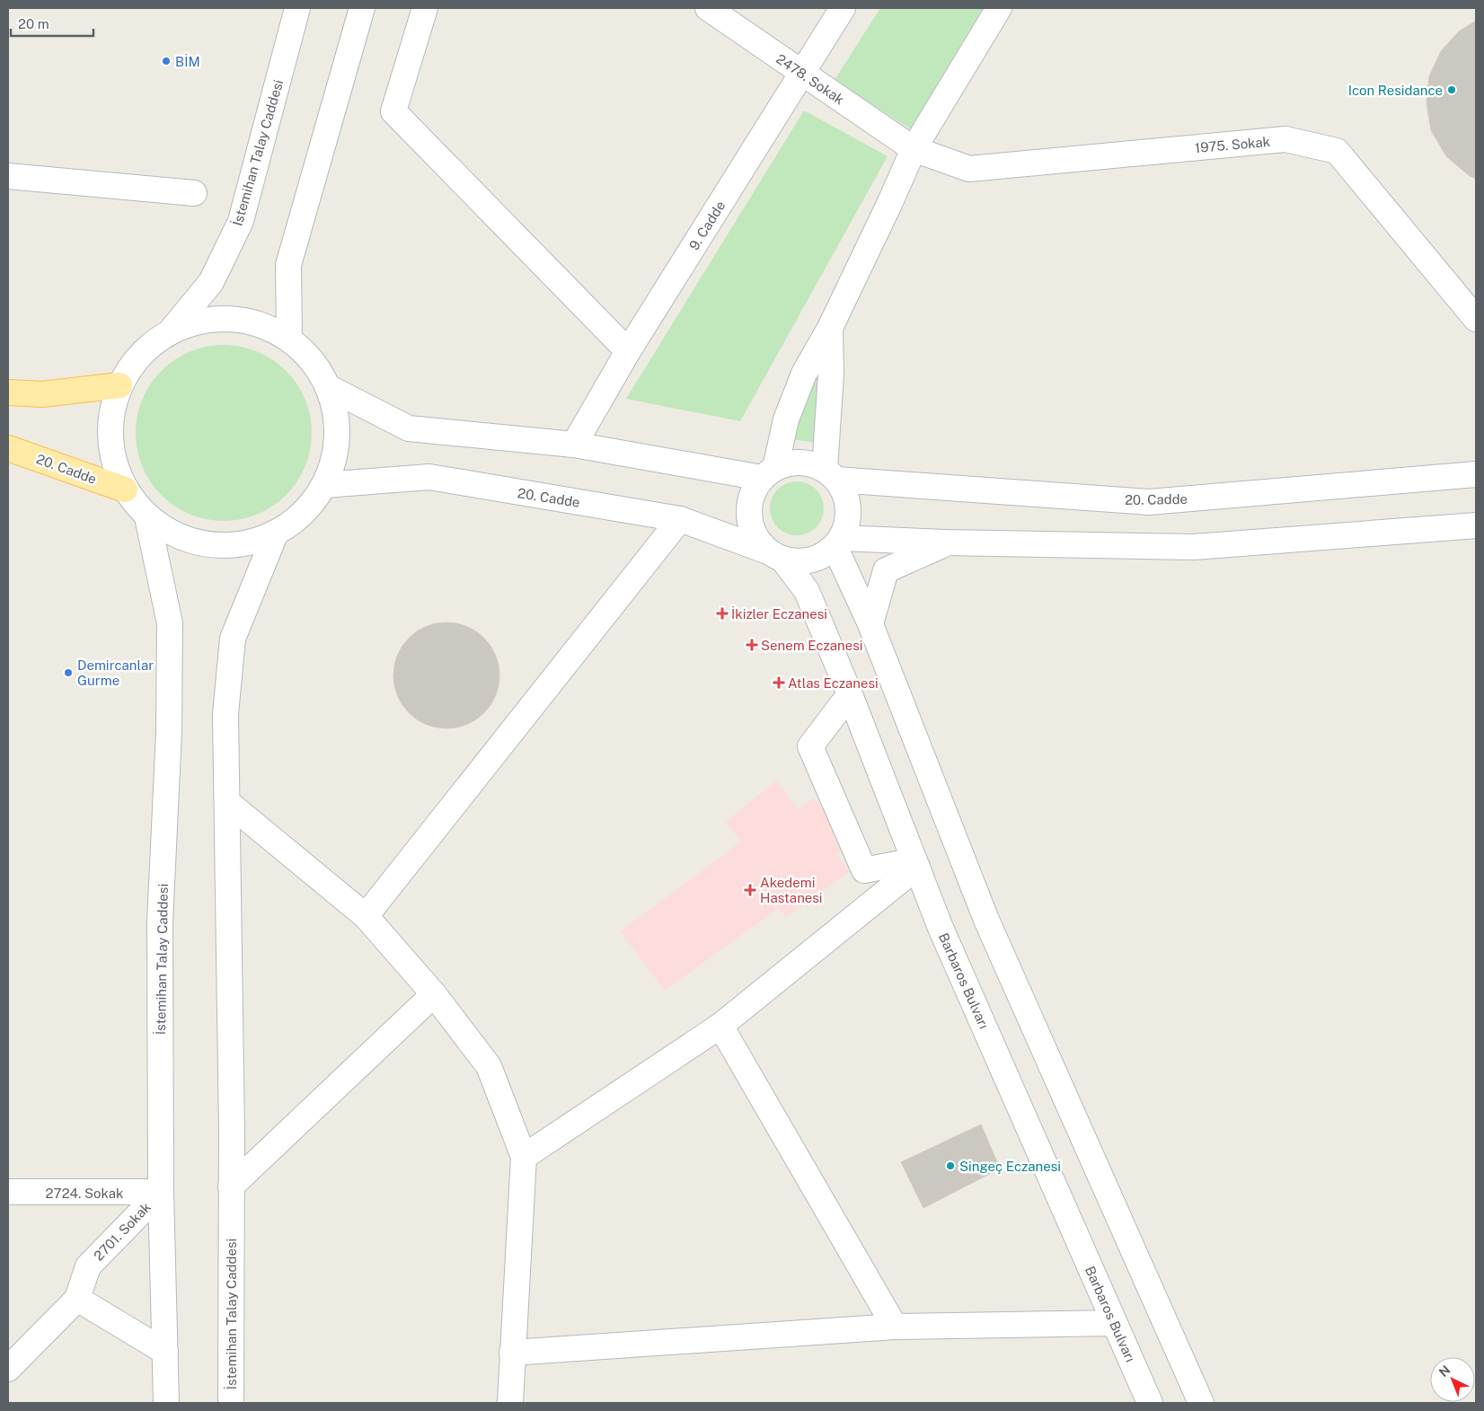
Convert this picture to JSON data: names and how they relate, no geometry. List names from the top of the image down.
{
  "streets": {
    "main road": ["20. Cadde"],
    "street": [
      "2478. Sokak",
      "1975. Sokak",
      "İstemihan Talay Caddesi",
      "9. Cadde",
      "Barbaros Bulvarı",
      "2724. Sokak",
      "2701. Sokak"
    ]
  },
  "crossings": [
    ["2478. Sokak", "1975. Sokak"],
    ["2478. Sokak", "9. Cadde"],
    ["İstemihan Talay Caddesi", "2724. Sokak"],
    ["İstemihan Talay Caddesi", "2701. Sokak"],
    ["20. Cadde", "Barbaros Bulvarı"],
    ["2724. Sokak", "2701. Sokak"]
  ],
  "places": {
    "other": [
      "BİM",
      "Icon Residance",
      "Demircanlar Gurme",
      "Singeç Eczanesi"
    ],
    "health": [
      "İkizler Eczanesi",
      "Senem Eczanesi",
      "Atlas Eczanesi",
      "Akedemi Hastanesi"
    ]
  },
  "scale_bar": "20 m",
  "north": "top left"
}
